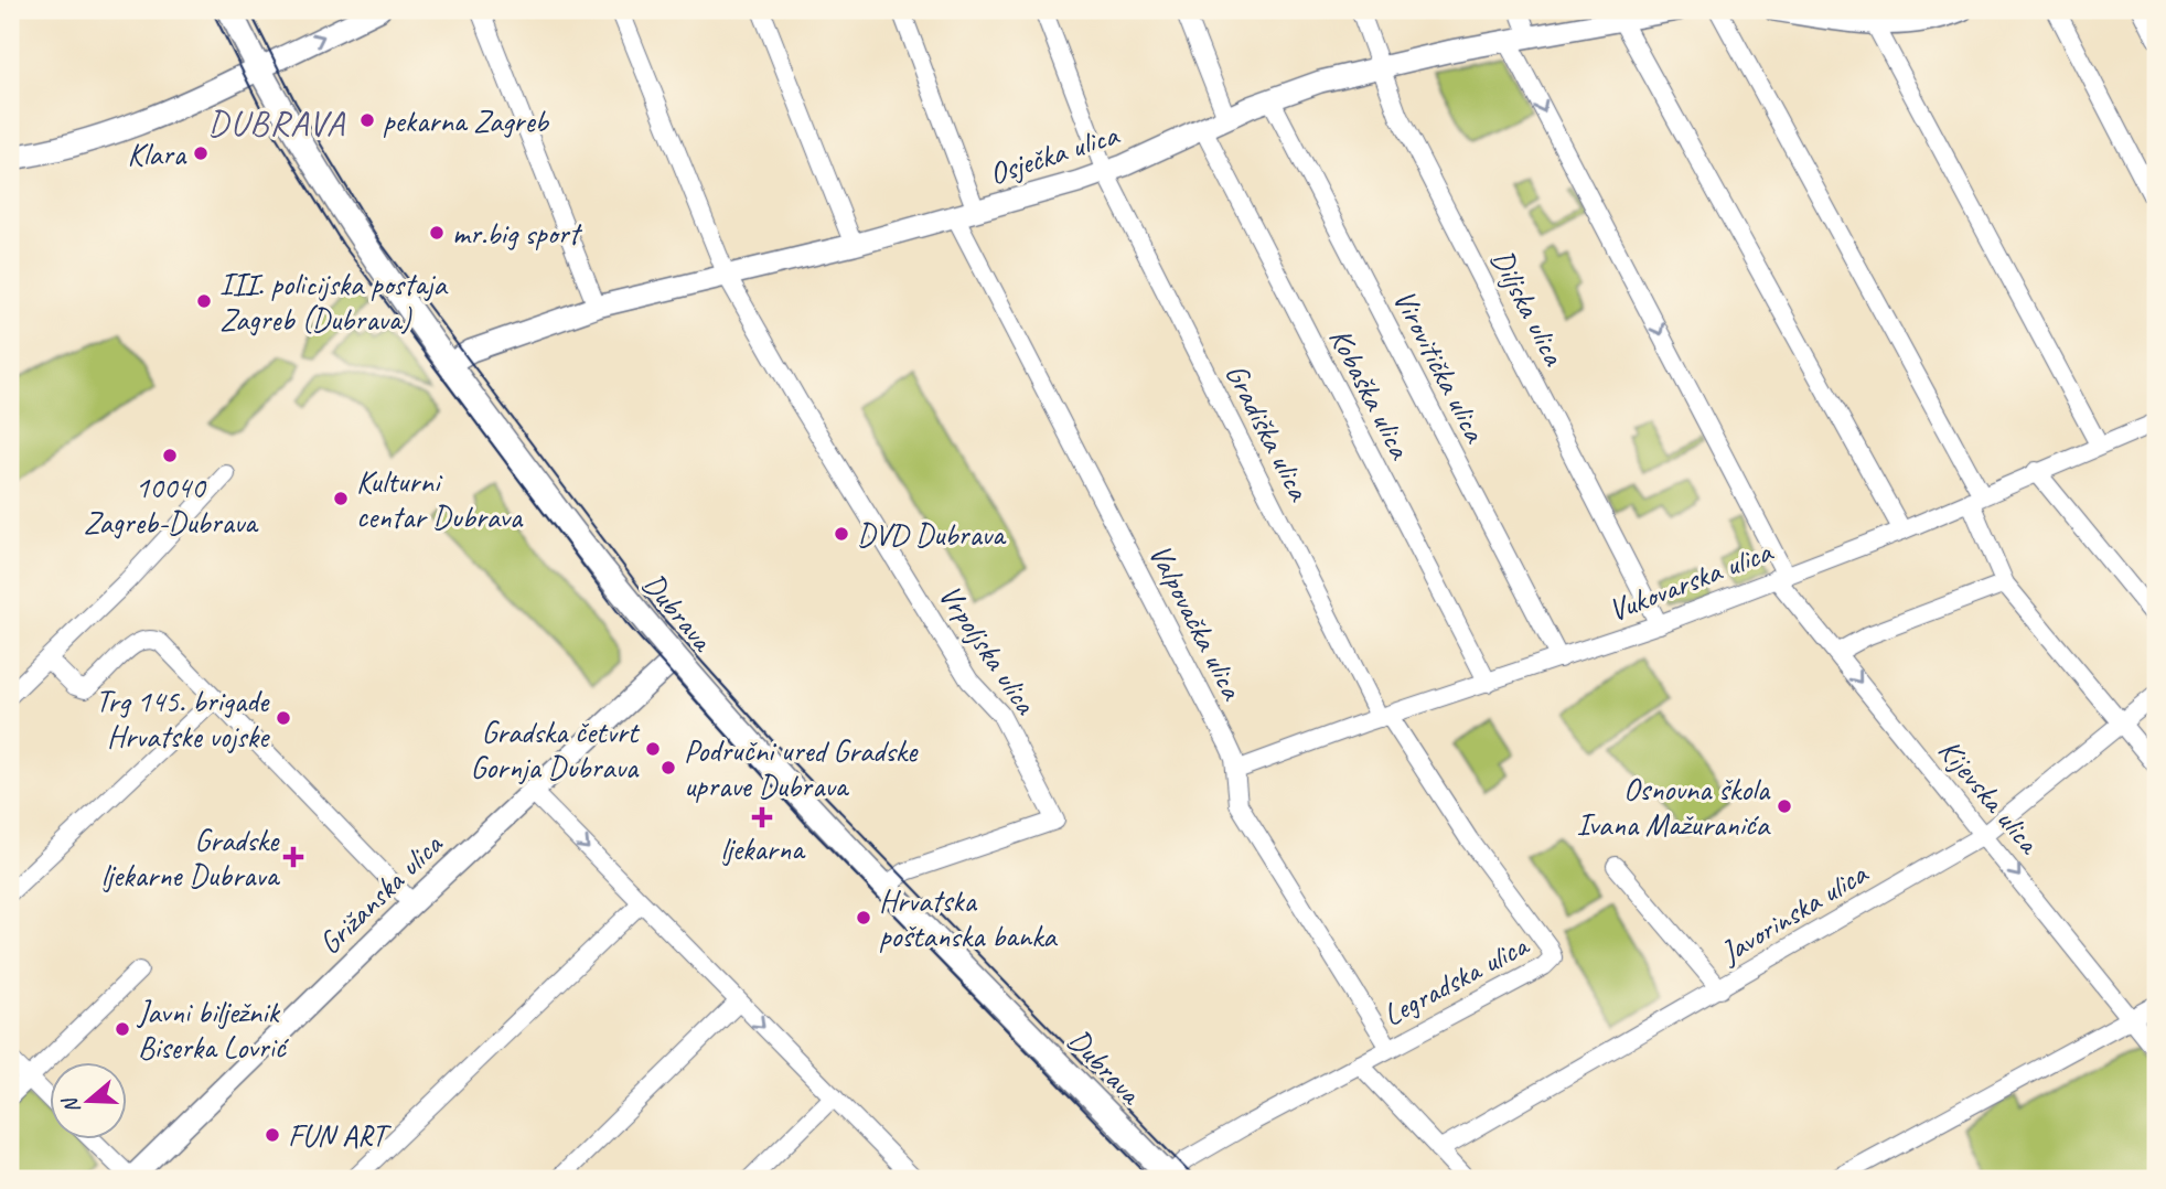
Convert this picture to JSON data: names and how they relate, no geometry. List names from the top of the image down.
{
  "streets": {
    "main road": ["Dubrava"],
    "street": [
      "Osječka ulica",
      "Diljska ulica",
      "Virovitička ulica",
      "Kobaška ulica",
      "Gradiška ulica",
      "Vukovarska ulica",
      "Valpovačka ulica",
      "Vrpoljska ulica",
      "Kijevska ulica",
      "Grižanska ulica",
      "Javorinska ulica",
      "Legradska ulica"
    ]
  },
  "crossings": [
    ["Osječka ulica", "Diljska ulica"],
    ["Osječka ulica", "Virovitička ulica"],
    ["Osječka ulica", "Kobaška ulica"],
    ["Osječka ulica", "Gradiška ulica"],
    ["Osječka ulica", "Dubrava"],
    ["Osječka ulica", "Valpovačka ulica"],
    ["Osječka ulica", "Vrpoljska ulica"],
    ["Osječka ulica", "Kijevska ulica"],
    ["Diljska ulica", "Vukovarska ulica"],
    ["Virovitička ulica", "Vukovarska ulica"],
    ["Kobaška ulica", "Vukovarska ulica"],
    ["Gradiška ulica", "Vukovarska ulica"],
    ["Gradiška ulica", "Legradska ulica"],
    ["Vukovarska ulica", "Valpovačka ulica"],
    ["Vukovarska ulica", "Kijevska ulica"],
    ["Vukovarska ulica", "Legradska ulica"],
    ["Dubrava", "Vrpoljska ulica"],
    ["Dubrava", "Grižanska ulica"],
    ["Dubrava", "Legradska ulica"],
    ["Valpovačka ulica", "Legradska ulica"],
    ["Kijevska ulica", "Javorinska ulica"]
  ],
  "districts": ["DUBRAVA"],
  "places": {
    "other": [
      "pekarna Zagreb",
      "Klara",
      "mr.big sport",
      "III. policijska postaja Zagreb (Dubrava)",
      "10040 Zagreb-Dubrava",
      "Kulturni centar Dubrava",
      "DVD Dubrava",
      "Trg 145. brigade Hrvatske vojske",
      "Gradska četvrt Gornja Dubrava",
      "Područni ured Gradske uprave Dubrava",
      "Osnovna škola Ivana Mažuranića",
      "Hrvatska poštanska banka",
      "Javni bilježnik Biserka Lovrić",
      "FUN ART"
    ],
    "health": ["ljekarna", "Gradske ljekarne Dubrava"]
  },
  "north": "left"
}
